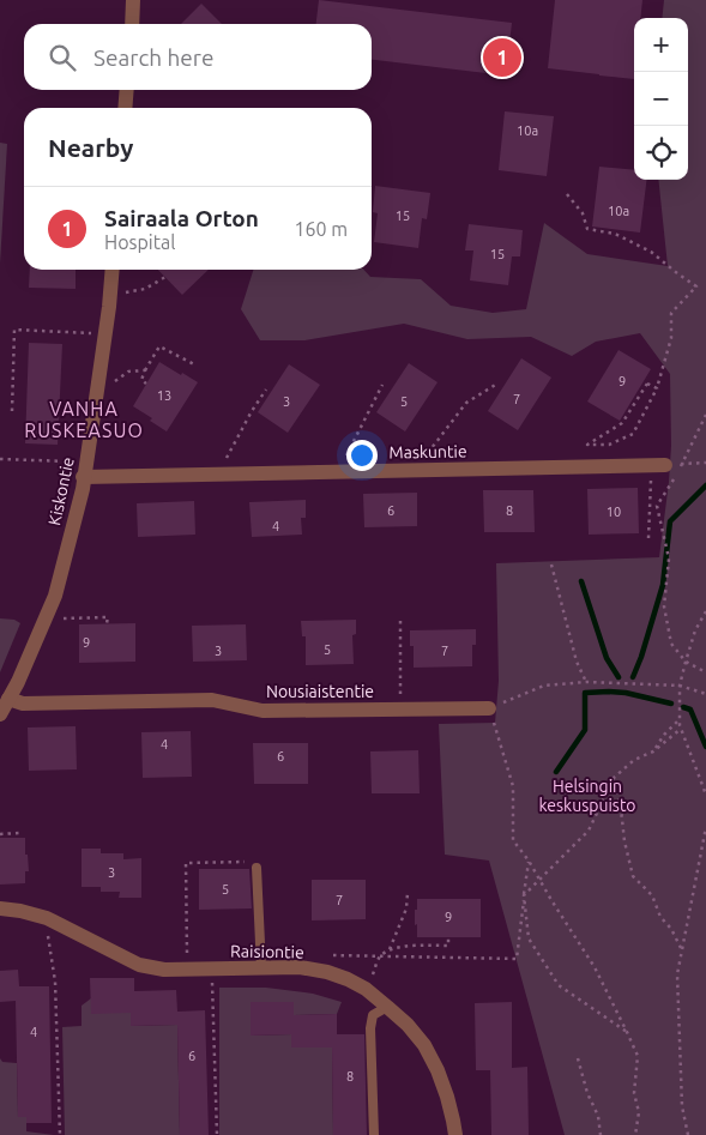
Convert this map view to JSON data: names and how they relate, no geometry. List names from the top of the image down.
{
  "streets": {
    "street": [
      "Maskuntie",
      "Kiskontie",
      "Nousiaistentie",
      "Raisiontie"
    ]
  },
  "crossings": [
    ["Maskuntie", "Kiskontie"],
    ["Kiskontie", "Nousiaistentie"]
  ],
  "districts": ["VANHA RUSKEASUO"],
  "parks": ["Helsingin keskuspuisto"],
  "house_numbers": [
    "10a",
    "10a",
    "15",
    "15",
    "9",
    "13",
    "7",
    "3",
    "5",
    "6",
    "8",
    "10",
    "4",
    "9",
    "5",
    "3",
    "7",
    "4",
    "6",
    "3",
    "5",
    "7",
    "9",
    "4",
    "6",
    "8"
  ],
  "page": {
    "map_buttons": ["+", "−"],
    "search": "Search here",
    "pins": "1",
    "heading": "Nearby",
    "list": [
      {
        "mark": "1",
        "name": "Sairaala Orton",
        "note": "Hospital",
        "value": "160 m"
      }
    ]
  }
}
